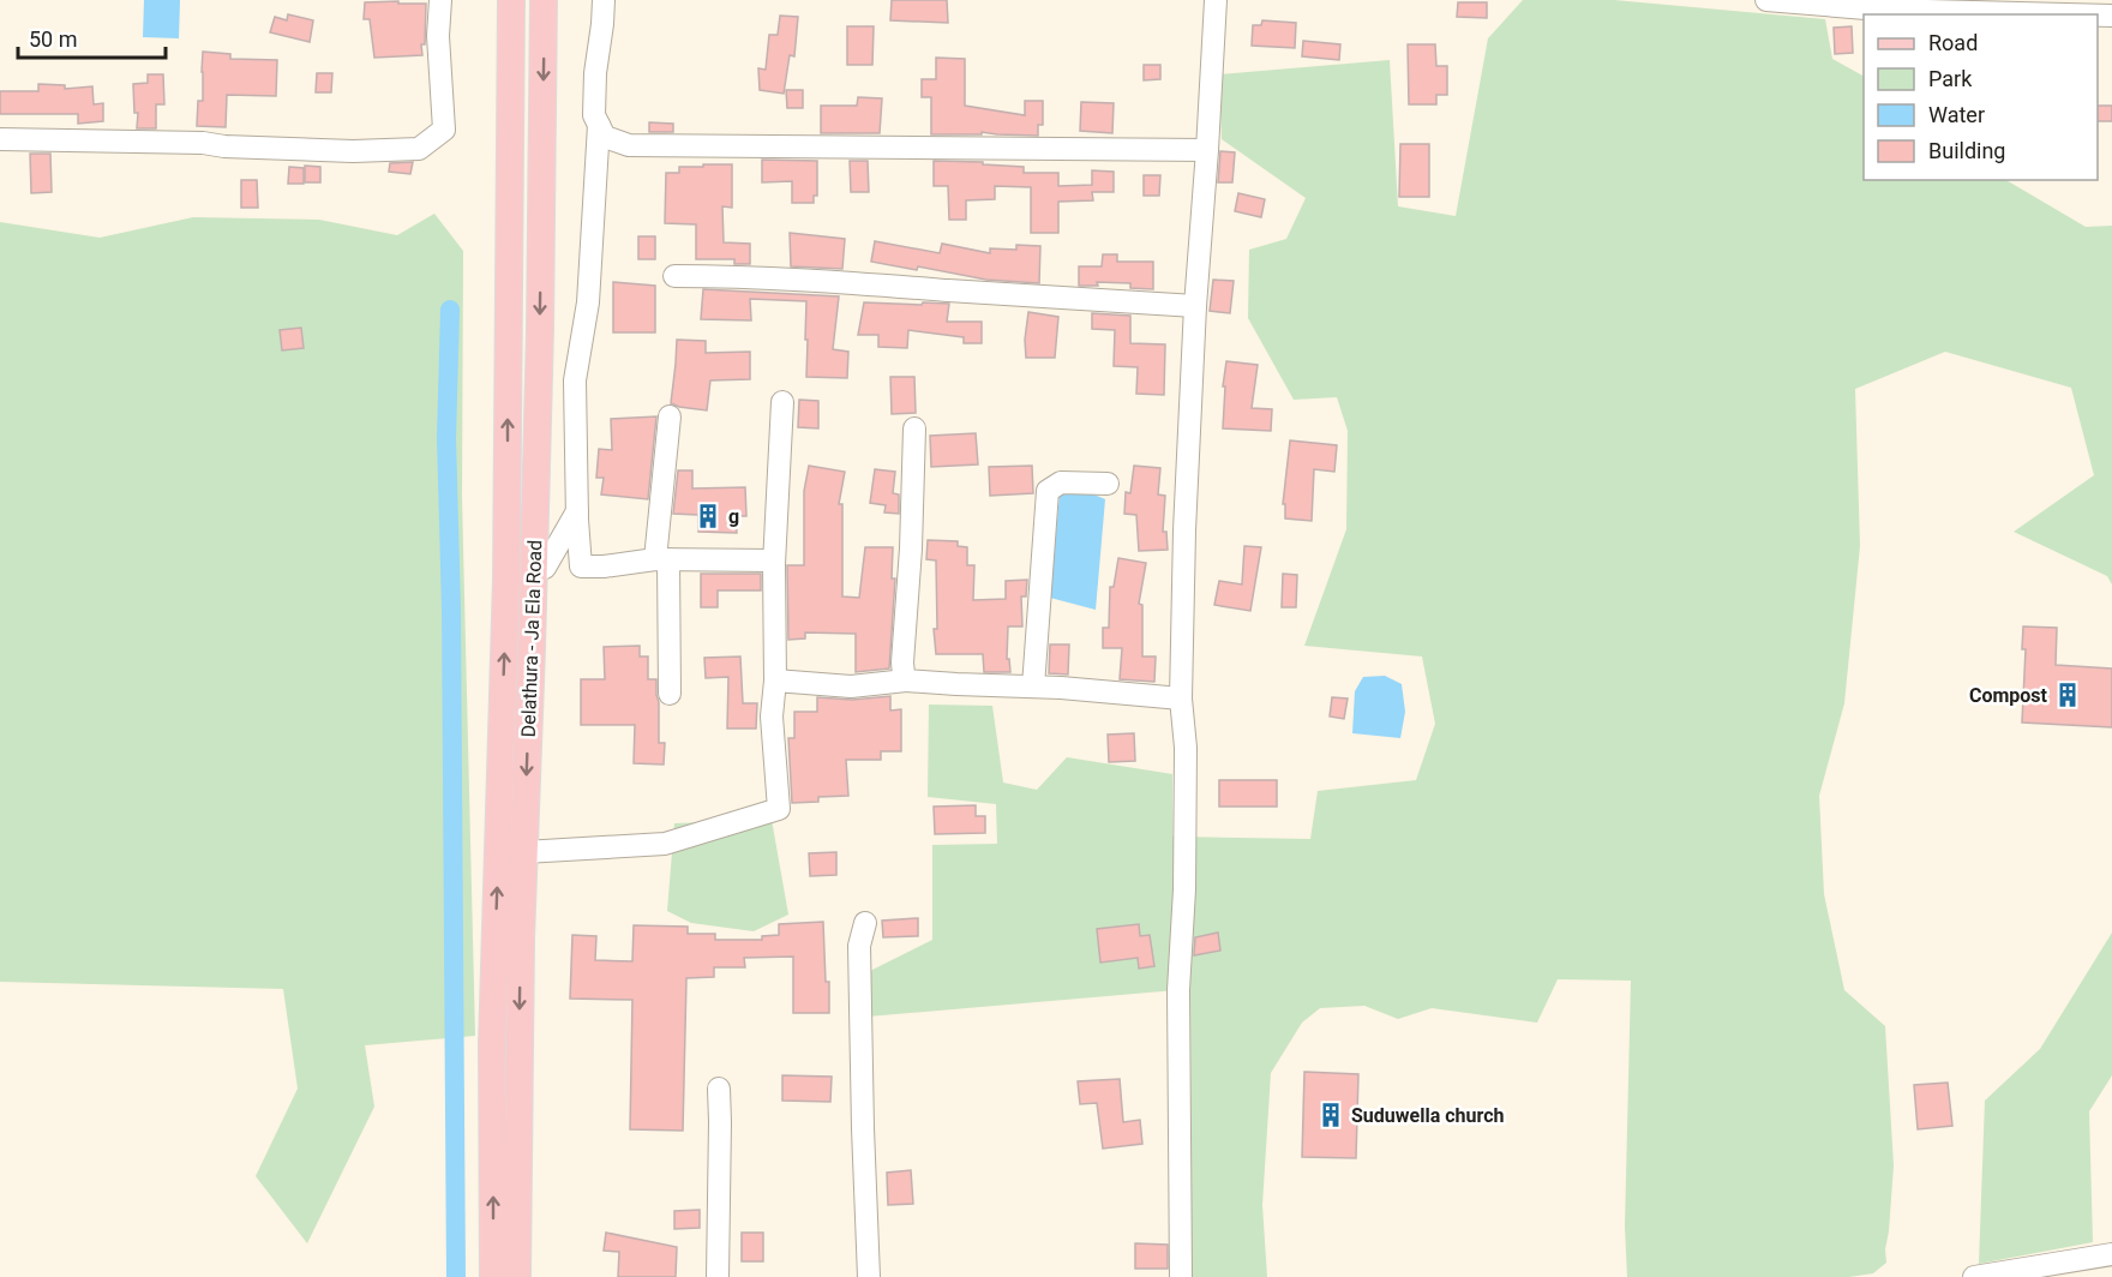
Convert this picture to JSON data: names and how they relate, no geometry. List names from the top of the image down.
{
  "streets": {
    "main road": ["Delathura - Ja Ela Road"]
  },
  "places": {
    "building": ["g", "Compost", "Suduwella church"]
  },
  "legend": [
    "Road",
    "Park",
    "Water",
    "Building"
  ],
  "scale_bar": "50 m"
}
